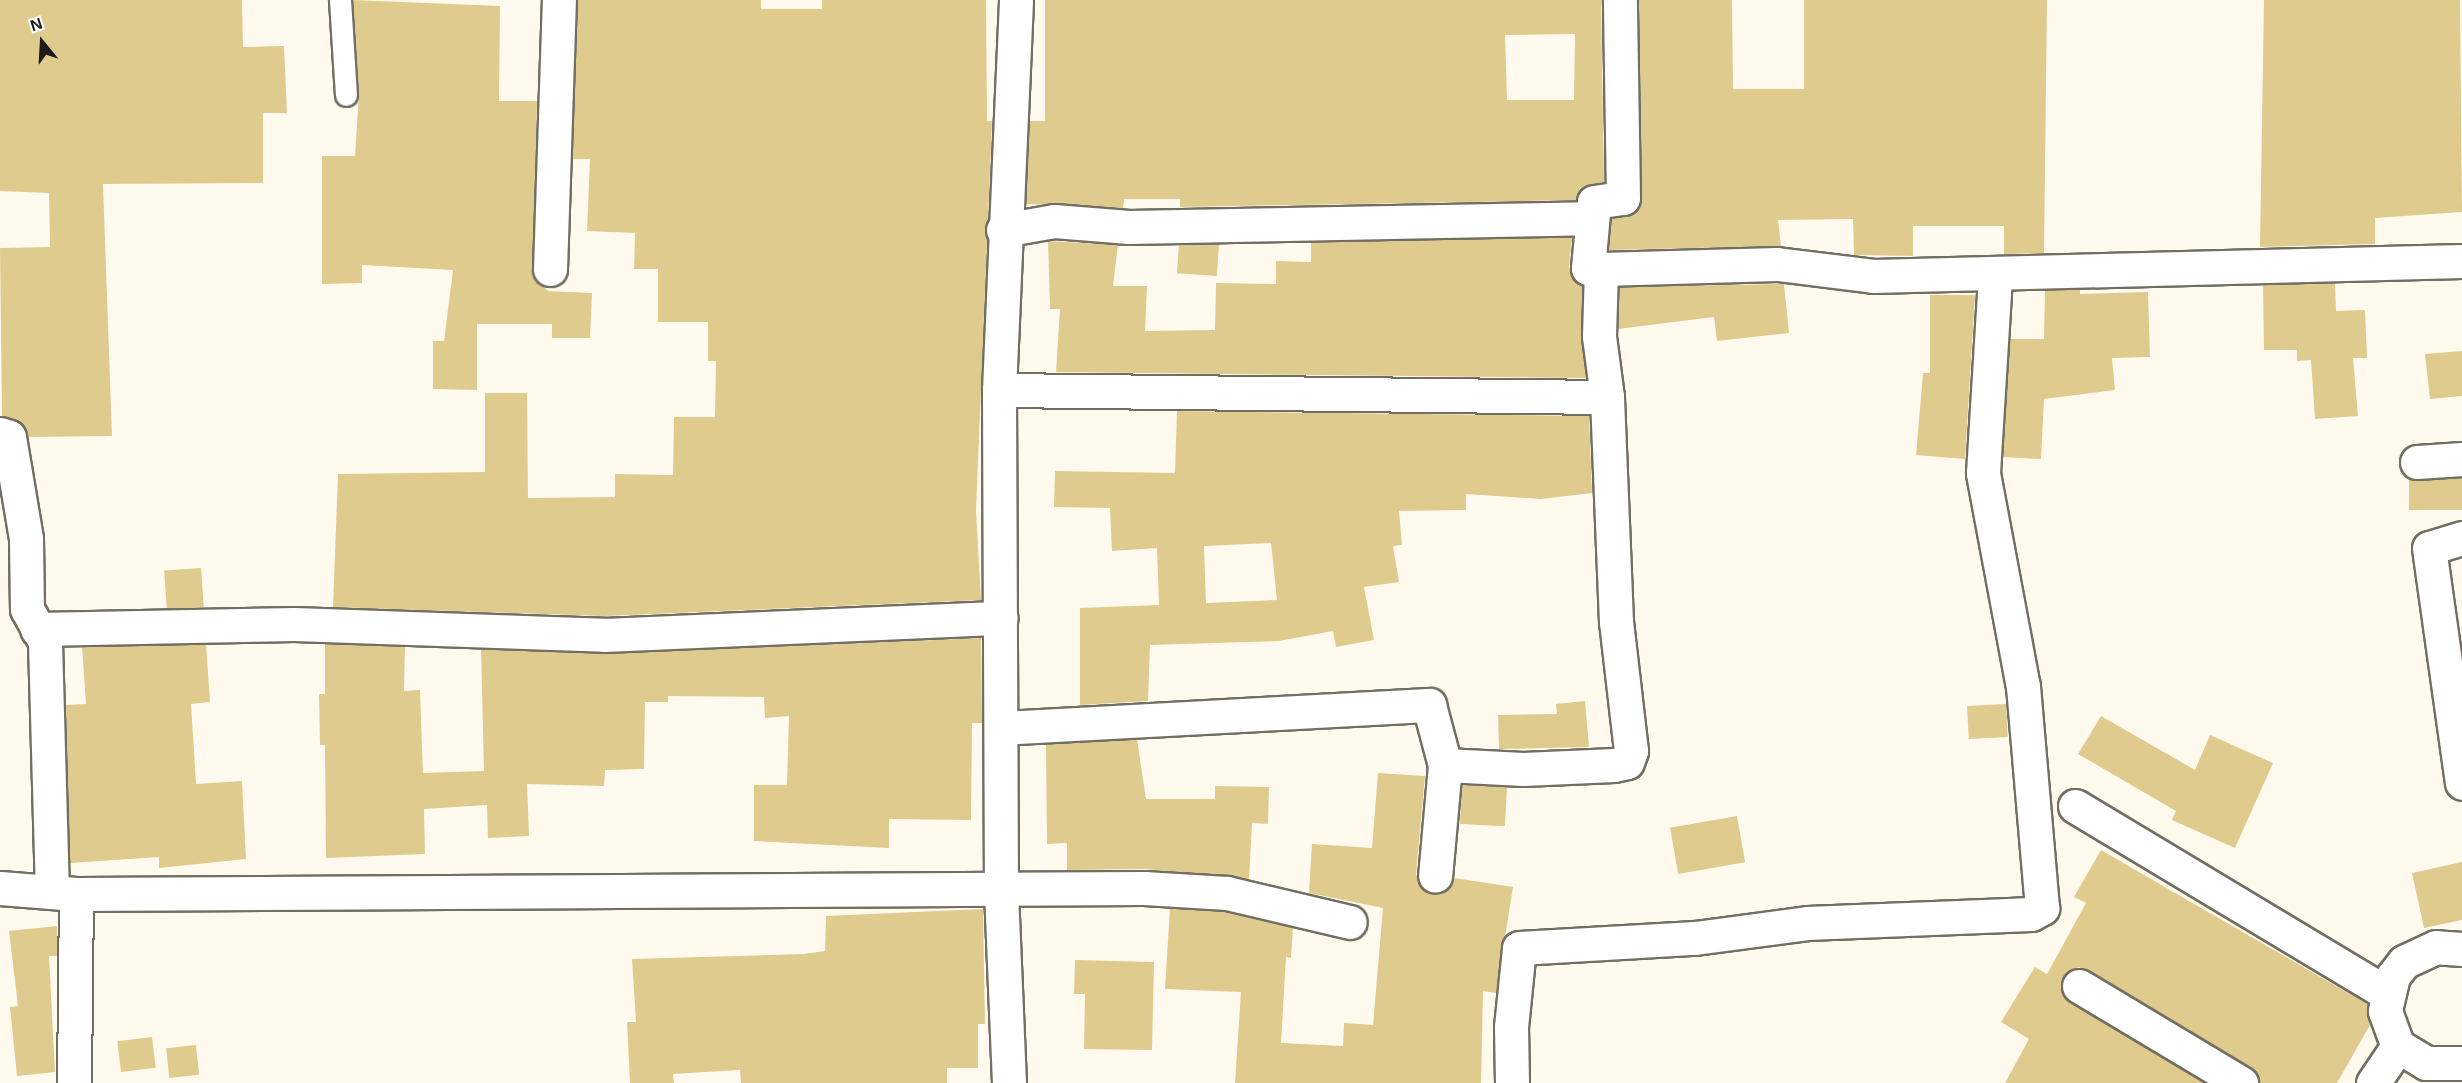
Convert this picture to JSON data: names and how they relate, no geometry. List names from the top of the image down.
{
  "north": "top"
}
